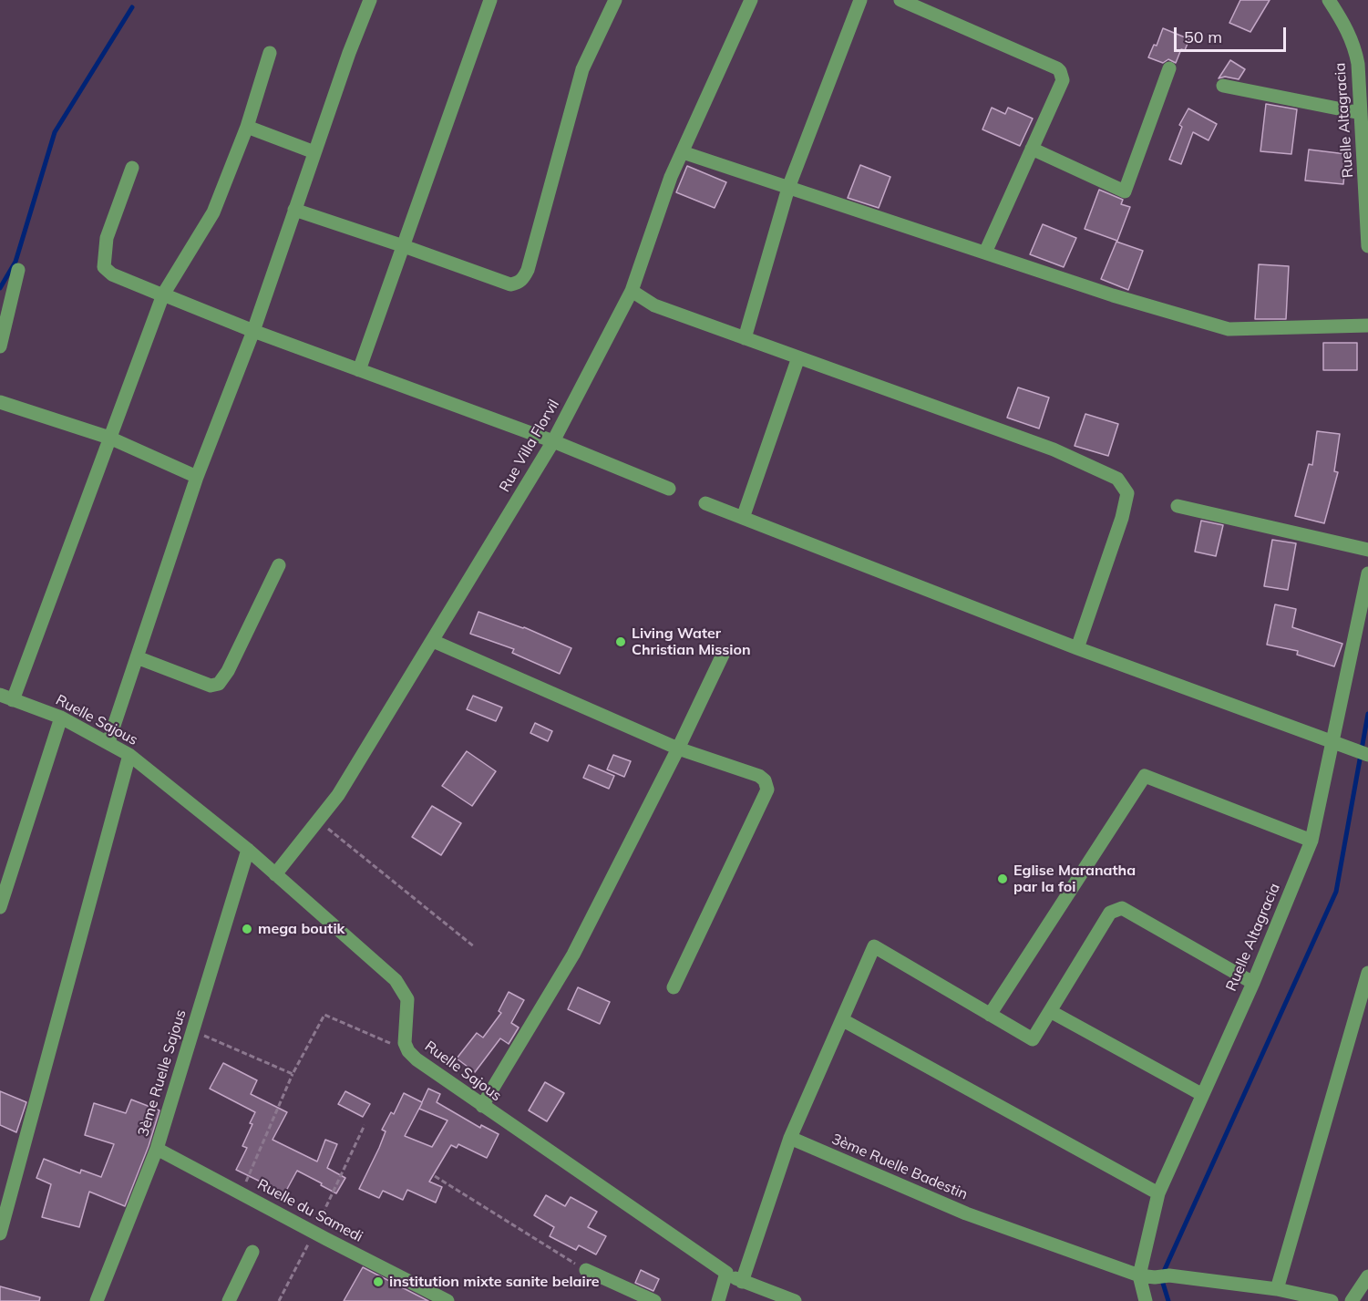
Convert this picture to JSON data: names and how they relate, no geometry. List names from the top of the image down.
{
  "streets": {
    "street": [
      "Ruelle Altagracia",
      "Rue Villa Florvil",
      "Ruelle Sajous",
      "3ème Ruelle Sajous",
      "3ème Ruelle Badestin",
      "Ruelle du Samedi"
    ]
  },
  "crossings": [
    ["Ruelle Altagracia", "3ème Ruelle Badestin"],
    ["Rue Villa Florvil", "Ruelle Sajous"],
    ["Ruelle Sajous", "3ème Ruelle Sajous"],
    ["3ème Ruelle Sajous", "Ruelle du Samedi"]
  ],
  "places": [
    "Living Water Christian Mission",
    "Eglise Maranatha par la foi",
    "mega boutik",
    "institution mixte sanite belaire"
  ],
  "scale_bar": "50 m"
}
